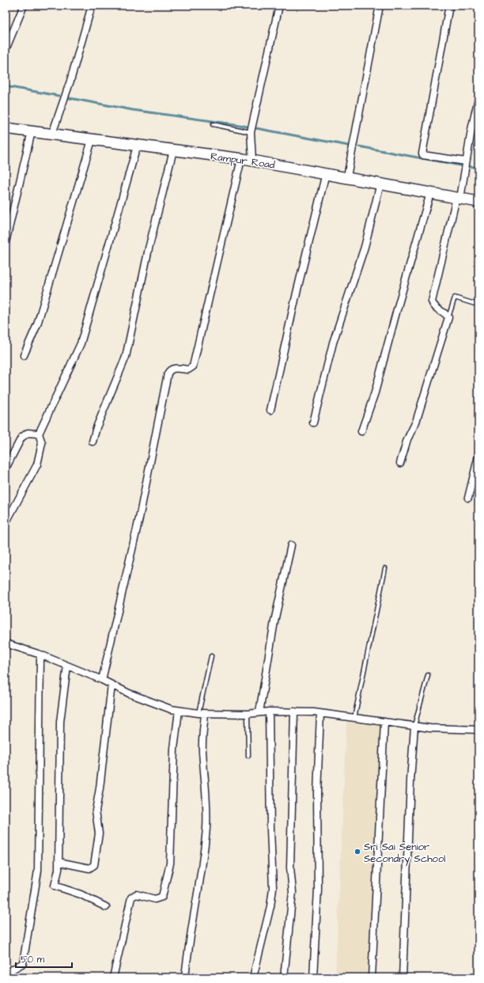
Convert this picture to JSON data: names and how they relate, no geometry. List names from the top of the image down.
{
  "streets": {
    "main road": ["Rampur Road"]
  },
  "places": ["Sri Sai Senior Secondry School"],
  "scale_bar": "50 m"
}
